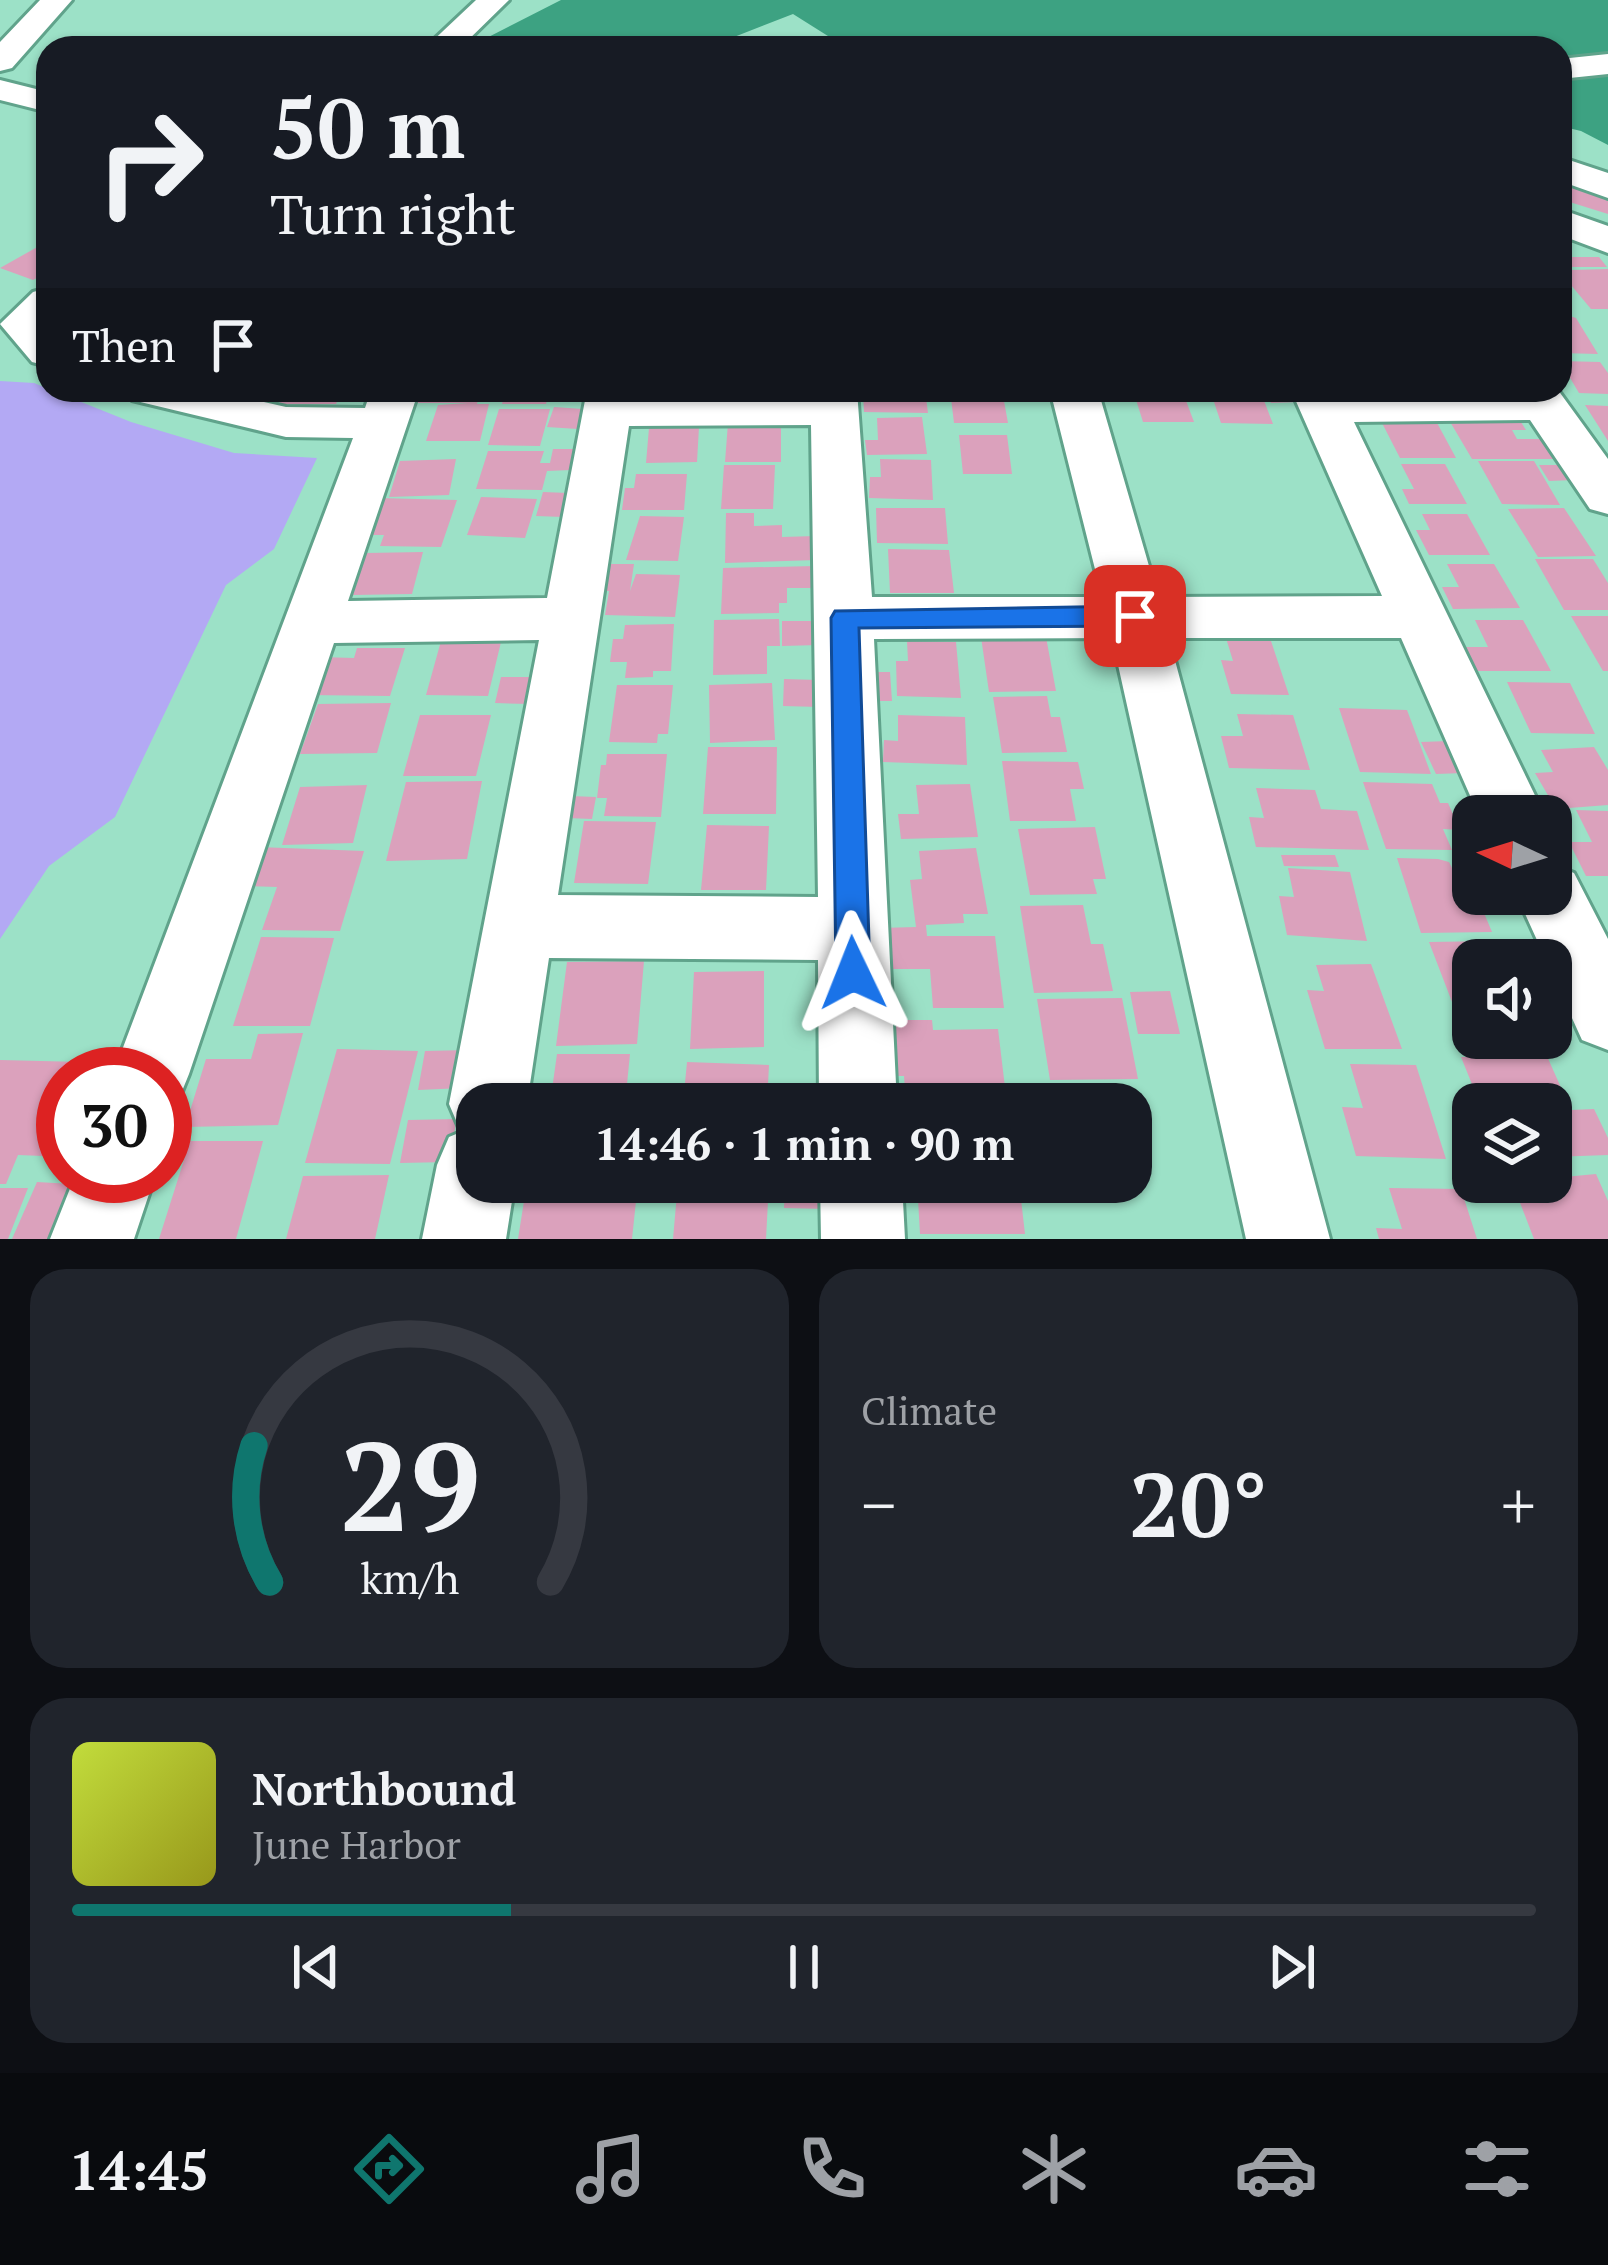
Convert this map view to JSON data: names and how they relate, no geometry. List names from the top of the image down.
{
  "north": "left",
  "page": {
    "turn": ["50 m", "Turn right"],
    "then": "Then",
    "limit": "30",
    "trip": "14:46 · 1 min · 90 m",
    "tile": "Climate",
    "heat": ["−", "20°", "+"],
    "song": ["Northbound", "June Harbor"],
    "tabs": "14:45",
    "gauge": ["29", "km/h"]
  }
}
